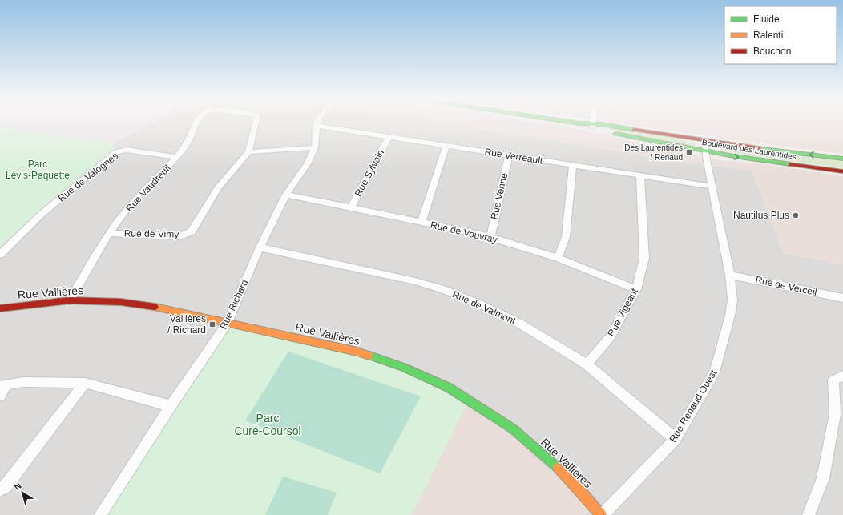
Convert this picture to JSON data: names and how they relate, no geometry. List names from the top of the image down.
{
  "streets": {
    "main road": ["Boulevard des Laurentides", "Rue Vallières"],
    "street": [
      "Rue Verreault",
      "Rue Sylvain",
      "Rue de Valognes",
      "Rue Vaudreuil",
      "Rue Venne",
      "Rue de Vouvray",
      "Rue de Vimy",
      "Rue de Verceil",
      "Rue Richard",
      "Rue de Valmont",
      "Rue Vigeant",
      "Rue Renaud Ouest"
    ]
  },
  "crossings": [
    ["Boulevard des Laurentides", "Rue Renaud Ouest"],
    ["Rue Verreault", "Rue Sylvain"],
    ["Rue Verreault", "Rue Venne"],
    ["Rue Verreault", "Rue Richard"],
    ["Rue Verreault", "Rue Vigeant"],
    ["Rue Verreault", "Rue Renaud Ouest"],
    ["Rue Sylvain", "Rue de Vouvray"],
    ["Rue de Valognes", "Rue Vaudreuil"],
    ["Rue Vaudreuil", "Rue de Vimy"],
    ["Rue Vaudreuil", "Rue Vallières"],
    ["Rue Venne", "Rue de Vouvray"],
    ["Rue de Vouvray", "Rue Richard"],
    ["Rue de Vouvray", "Rue Vigeant"],
    ["Rue de Verceil", "Rue Renaud Ouest"],
    ["Rue Vallières", "Rue Richard"],
    ["Rue Vallières", "Rue Renaud Ouest"],
    ["Rue Richard", "Rue de Valmont"],
    ["Rue de Valmont", "Rue Vigeant"],
    ["Rue de Valmont", "Rue Renaud Ouest"]
  ],
  "parks": ["Parc Lévis-Paquette", "Parc Curé-Coursol"],
  "places": {
    "transit": ["Des Laurentides / Renaud", "Vallières / Richard"],
    "other": ["Nautilus Plus"]
  },
  "legend": ["Fluide", "Ralenti", "Bouchon"],
  "north": "top left"
}
